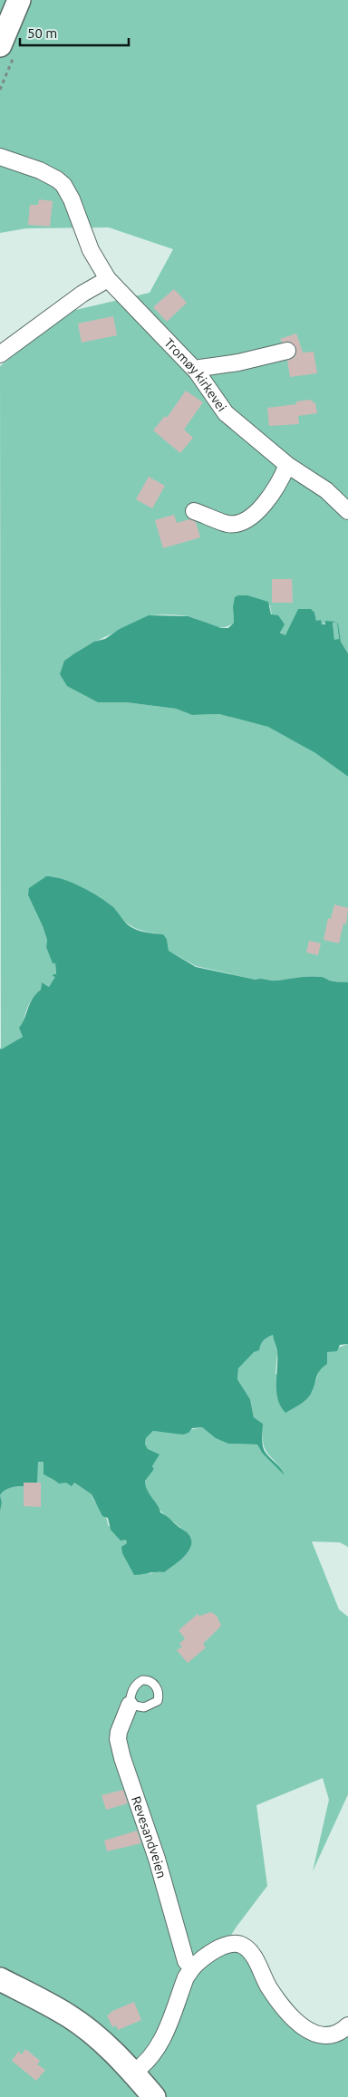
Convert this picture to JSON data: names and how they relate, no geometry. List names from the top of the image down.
{
  "streets": {
    "street": ["Tromøy kirkevei", "Revesandveien"]
  },
  "scale_bar": "50 m"
}
